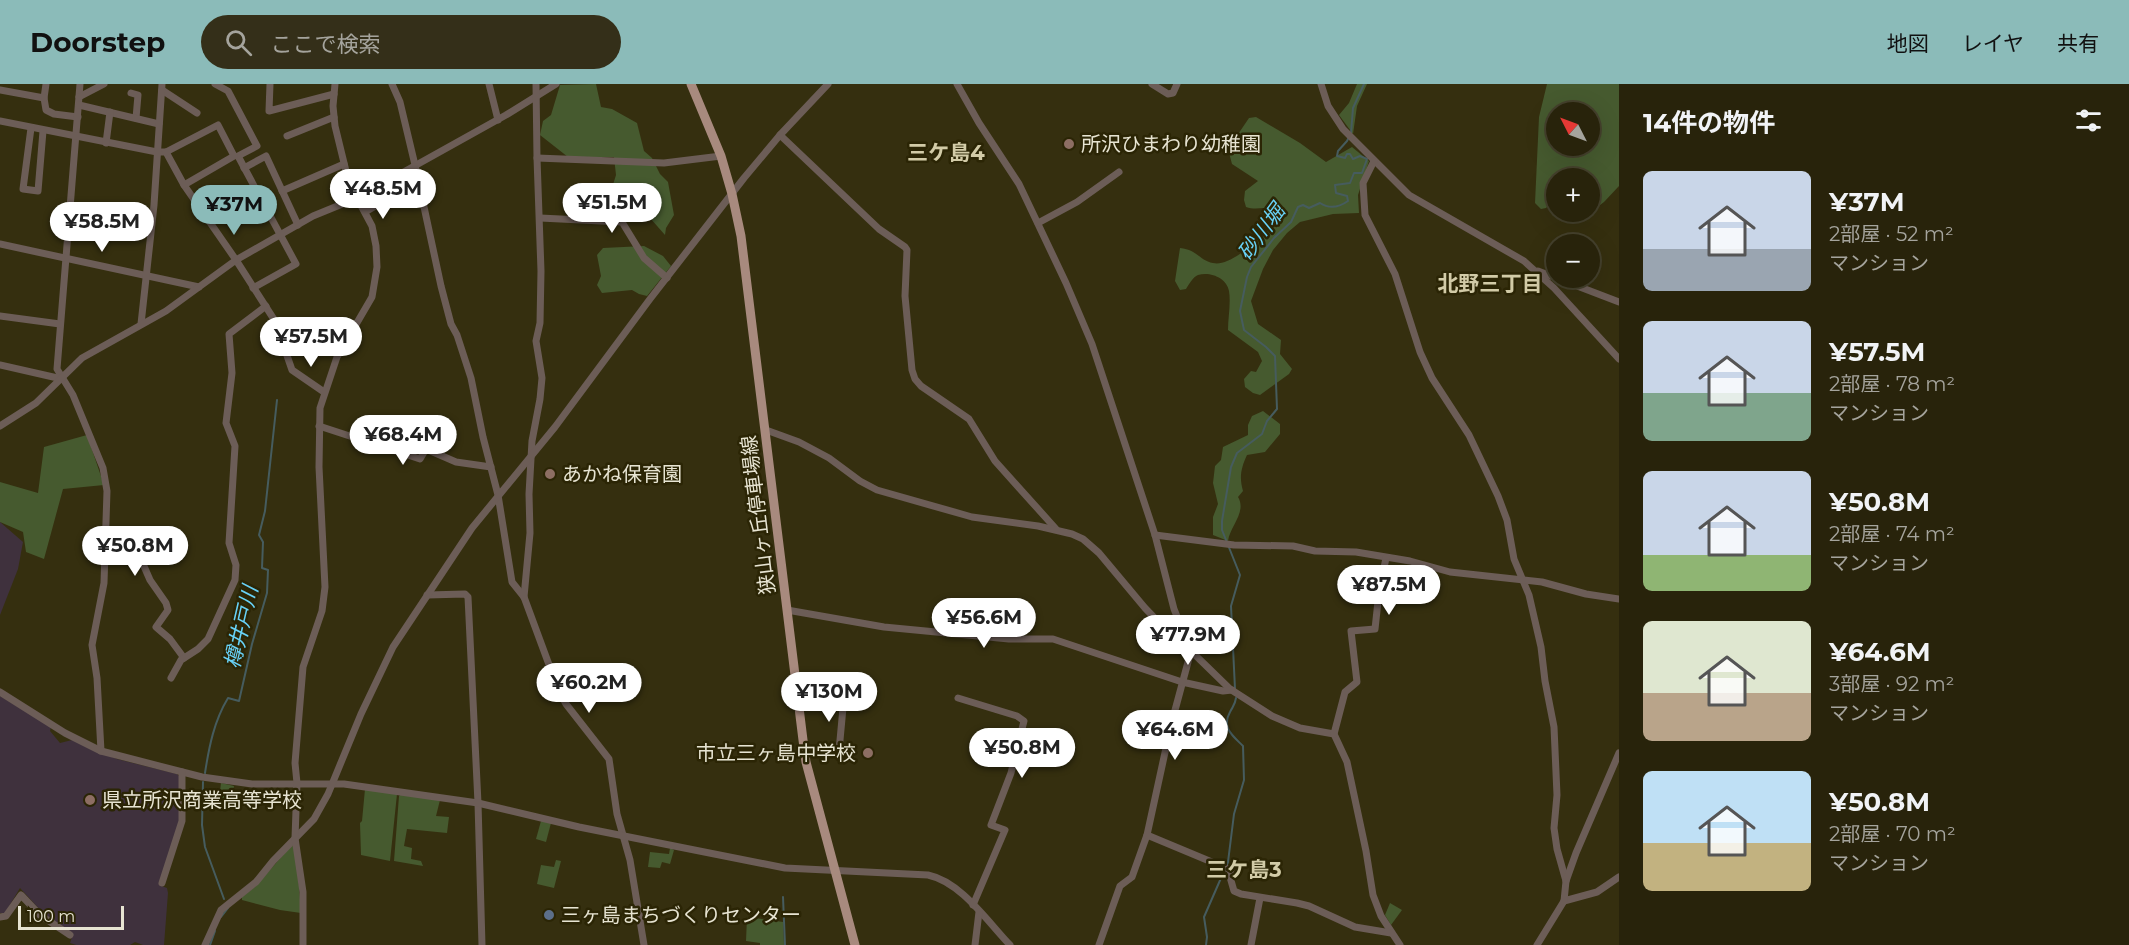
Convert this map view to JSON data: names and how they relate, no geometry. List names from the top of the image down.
{
  "streets": {
    "main road": ["狭山ヶ丘停車場線"]
  },
  "districts": ["三ケ島4", "北野三丁目", "三ケ島3"],
  "water": ["砂川堀", "樽井戸川"],
  "places": [
    "所沢ひまわり幼稚園",
    "あかね保育園",
    "市立三ヶ島中学校",
    "県立所沢商業高等学校",
    "三ヶ島まちづくりセンター"
  ],
  "scale_bar": "100 m",
  "north": "top left",
  "page": {
    "header": "Doorstep",
    "search": "ここで検索",
    "nav": ["地図", "レイヤ", "共有"],
    "heading": "14件の物件",
    "map_buttons": ["+", "−"],
    "list": [
      {
        "name": "¥37M",
        "note": "2部屋 · 52 m² · マンション"
      },
      {
        "name": "¥57.5M",
        "note": "2部屋 · 78 m² · マンション"
      },
      {
        "name": "¥50.8M",
        "note": "2部屋 · 74 m² · マンション"
      },
      {
        "name": "¥64.6M",
        "note": "3部屋 · 92 m² · マンション"
      },
      {
        "name": "¥50.8M",
        "note": "2部屋 · 70 m² · マンション"
      }
    ],
    "price": [
      "¥48.5M",
      "¥51.5M",
      "¥37M",
      "¥58.5M",
      "¥57.5M",
      "¥68.4M",
      "¥50.8M",
      "¥87.5M",
      "¥56.6M",
      "¥77.9M",
      "¥60.2M",
      "¥130M",
      "¥64.6M",
      "¥50.8M"
    ],
    "scale": "100 m"
  }
}
